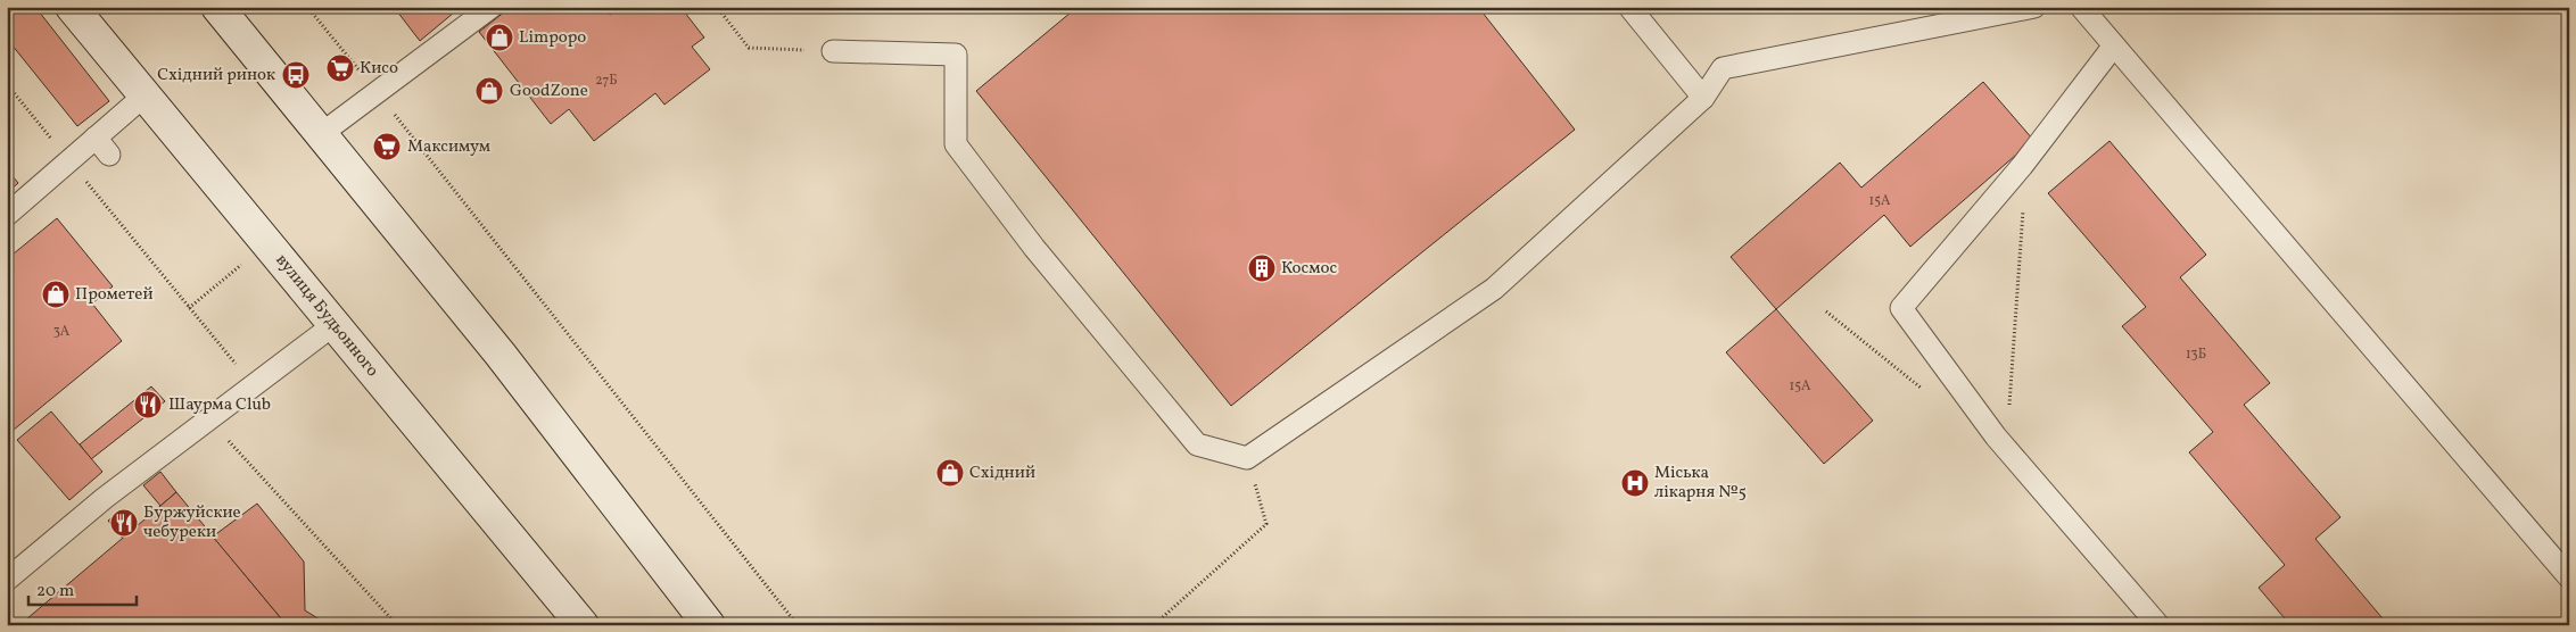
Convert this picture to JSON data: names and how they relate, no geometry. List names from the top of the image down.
{
  "streets": {
    "main road": ["вулиця Будьонного"]
  },
  "places": {
    "shop": [
      "Limpopo",
      "GoodZone",
      "Прометей",
      "Східний"
    ],
    "supermarket": ["Кисо", "Максимум"],
    "bus stop": ["Східний ринок"],
    "building": ["Космос"],
    "restaurant": ["Шаурма Club", "Буржуйские чебуреки"],
    "hospital": ["Міська лікарня №5"]
  },
  "house_numbers": [
    "27Б",
    "15А",
    "3А",
    "13Б",
    "15А"
  ],
  "scale_bar": "20 m"
}
